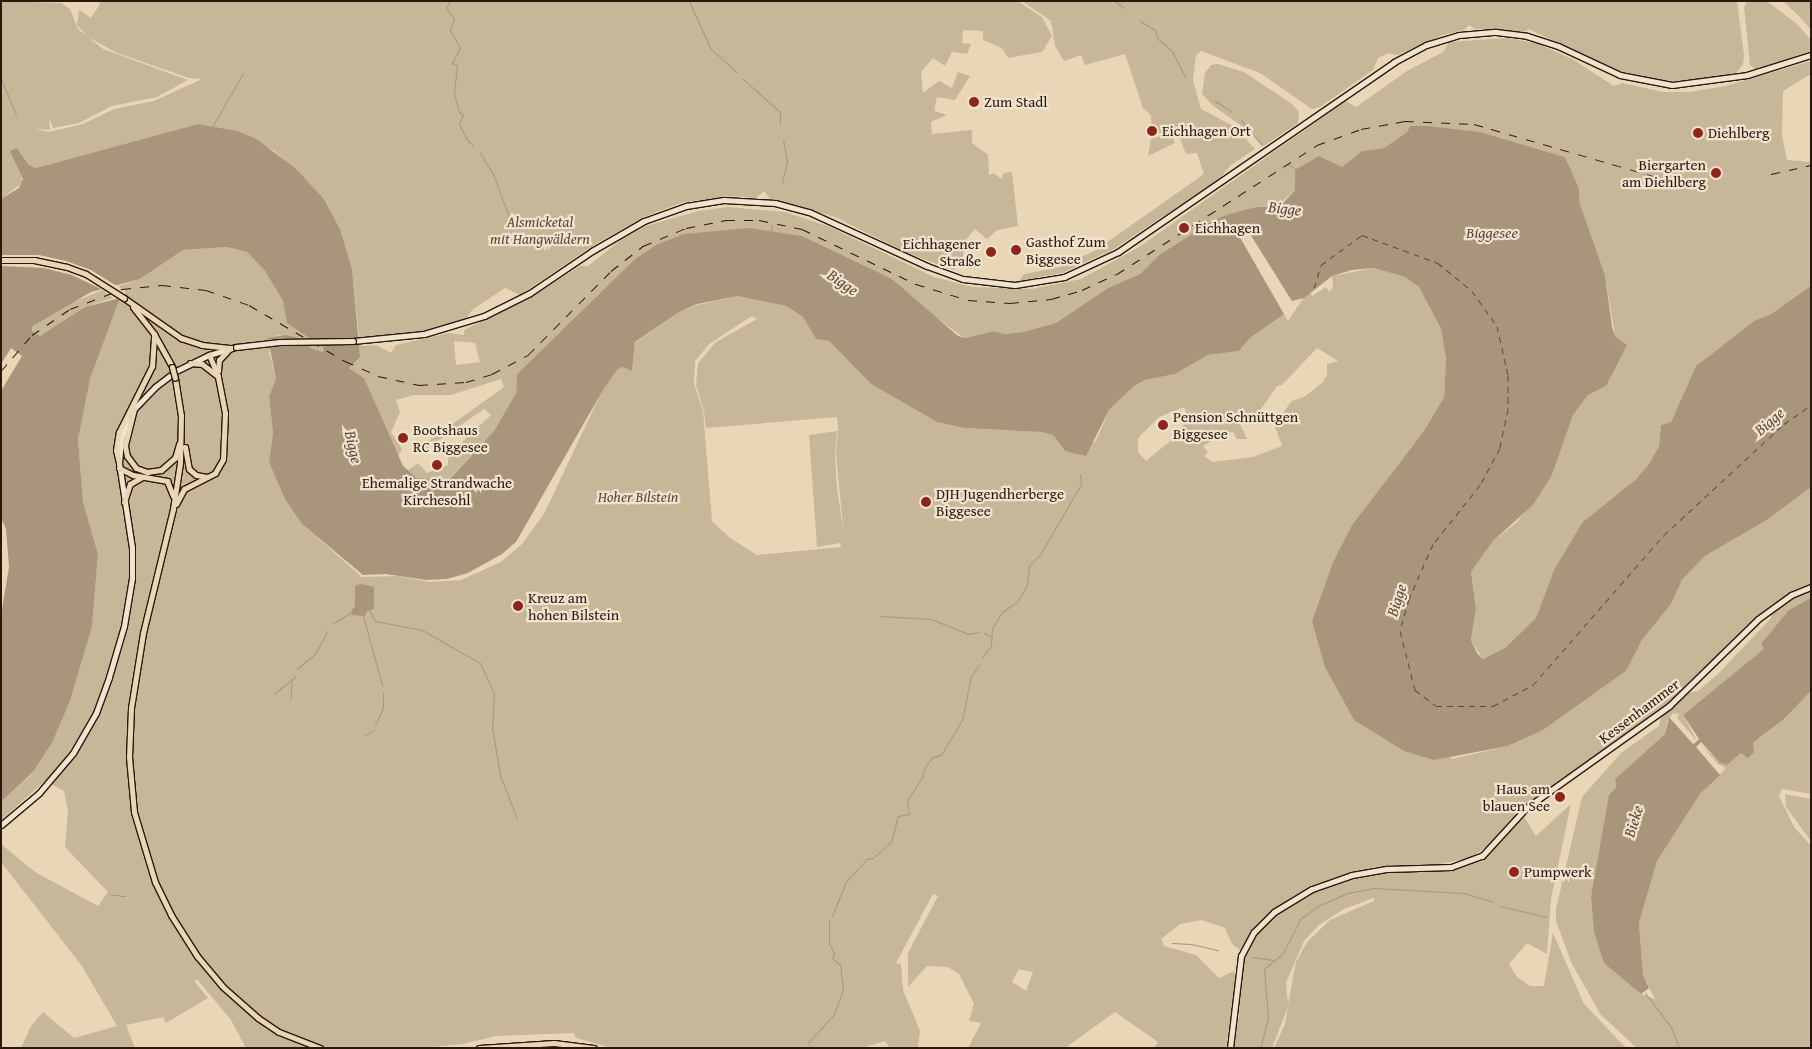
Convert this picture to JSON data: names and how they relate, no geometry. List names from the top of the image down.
{
  "streets": {
    "main road": ["Kessenhammer"]
  },
  "water": ["Bigge", "Biggesee", "Bieke"],
  "parks": ["Alsmicketal mit Hangwäldern", "Hoher Bilstein"],
  "places": [
    "Zum Stadl",
    "Eichhagen Ort",
    "Diehlberg",
    "Biergarten am Diehlberg",
    "Eichhagen",
    "Gasthof Zum Biggesee",
    "Eichhagener Straße",
    "Pension Schnüttgen Biggesee",
    "Bootshaus RC Biggesee",
    "Ehemalige Strandwache Kirchesohl",
    "DJH Jugendherberge Biggesee",
    "Kreuz am hohen Bilstein",
    "Haus am blauen See",
    "Pumpwerk"
  ]
}
